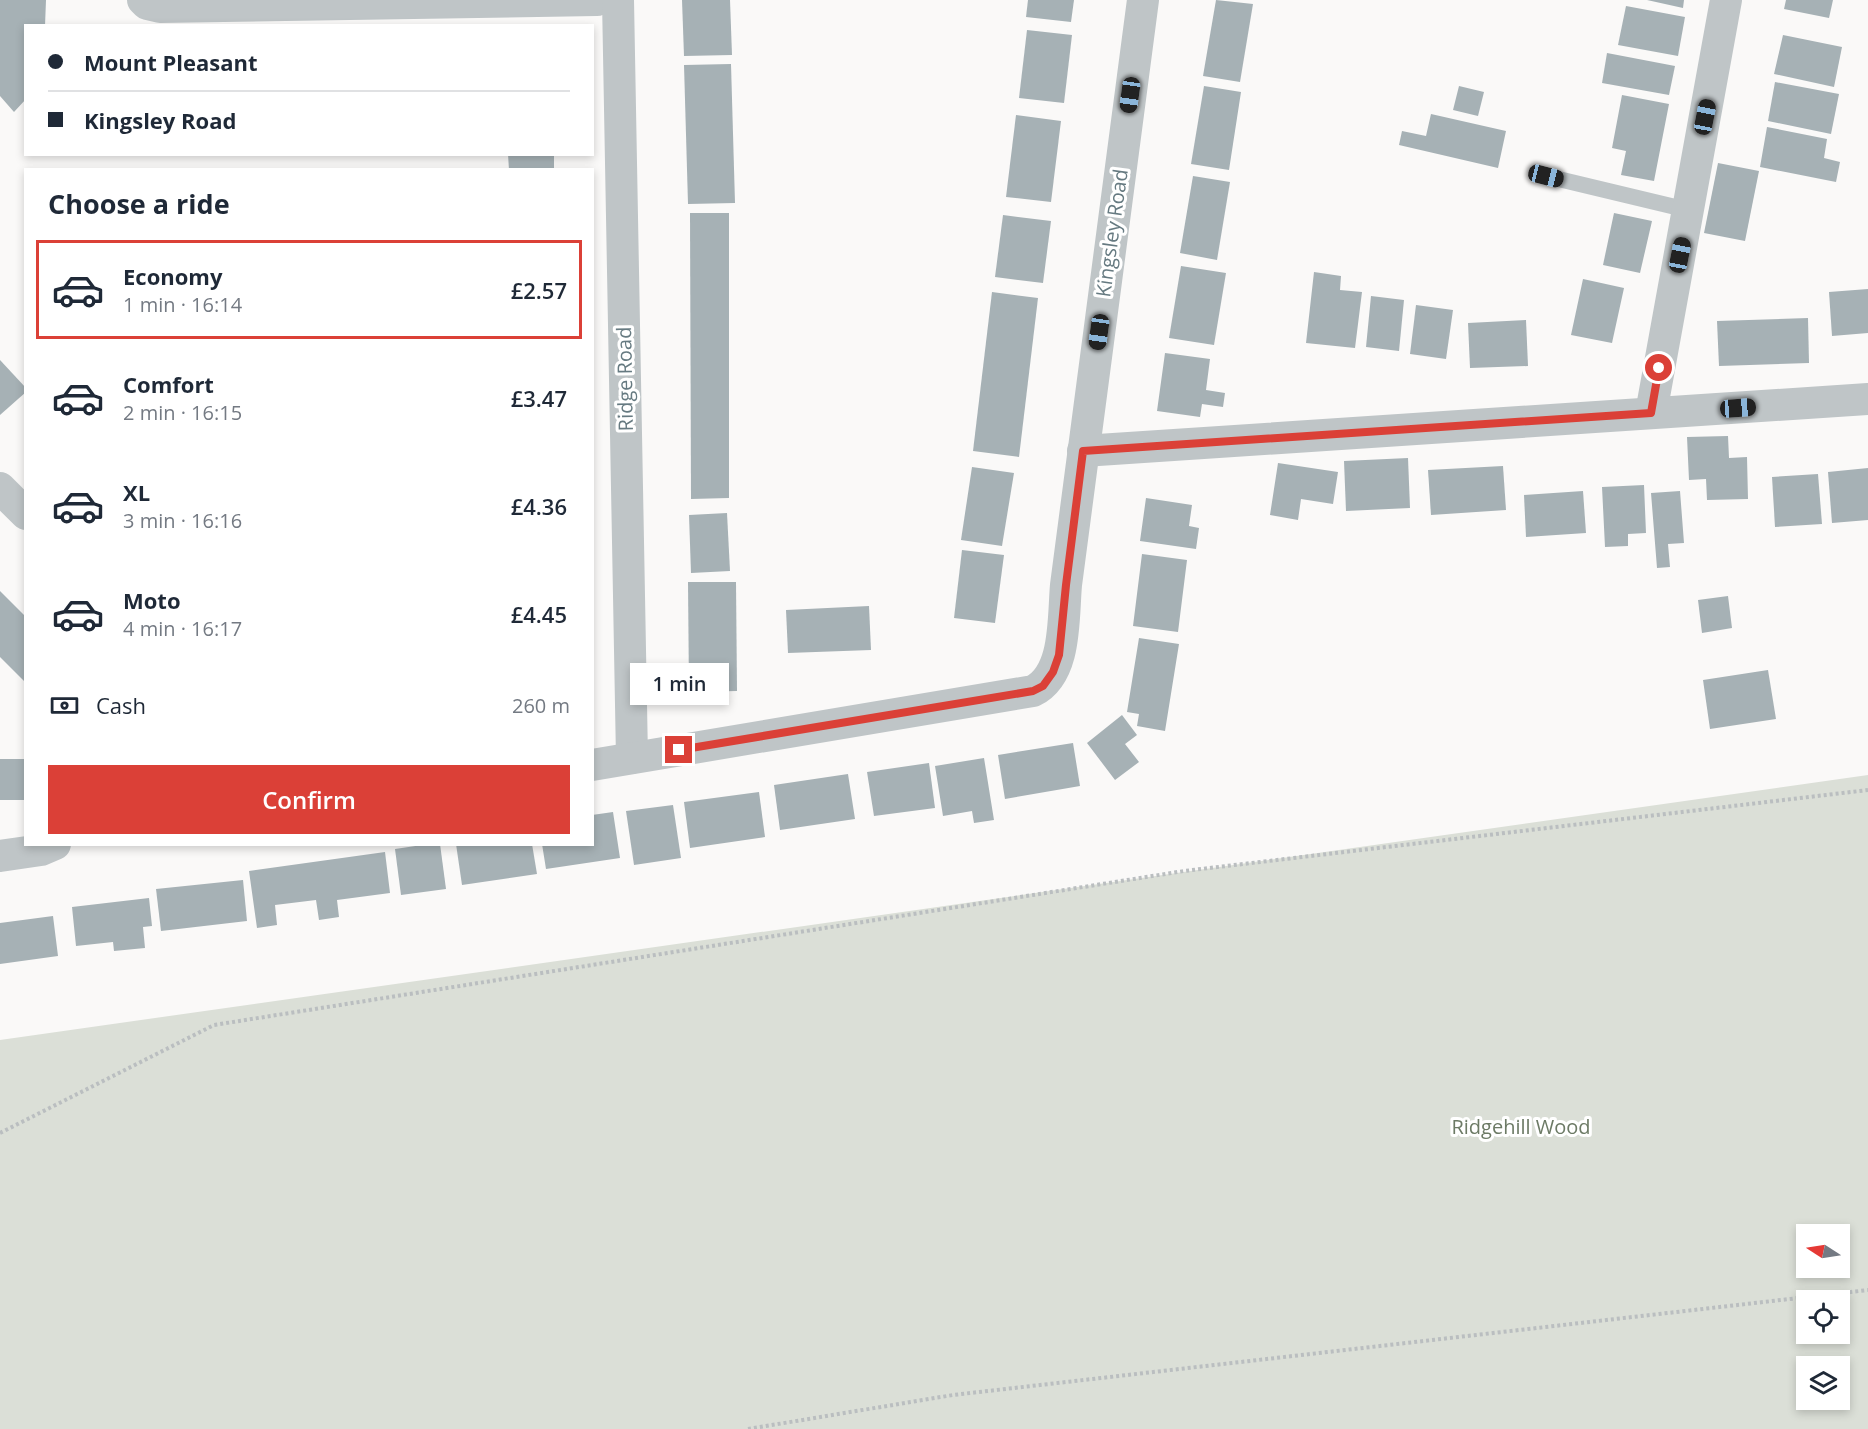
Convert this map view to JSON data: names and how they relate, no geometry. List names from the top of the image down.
{
  "streets": {
    "street": ["Kingsley Road", "Ridge Road"]
  },
  "crossings": [
    ["Kingsley Road", "Ridge Road"]
  ],
  "parks": ["Ridgehill Wood"],
  "north": "left",
  "page": {
    "banner": ["Mount Pleasant", "Kingsley Road"],
    "heading": "Choose a ride",
    "list": [
      {
        "name": "Economy",
        "note": "1 min · 16:14",
        "value": "£2.57"
      },
      {
        "name": "Comfort",
        "note": "2 min · 16:15",
        "value": "£3.47"
      },
      {
        "name": "XL",
        "note": "3 min · 16:16",
        "value": "£4.36"
      },
      {
        "name": "Moto",
        "note": "4 min · 16:17",
        "value": "£4.45"
      }
    ],
    "bubble": "1 min",
    "pay": ["Cash", "260 m"],
    "buttons": "Confirm"
  }
}
